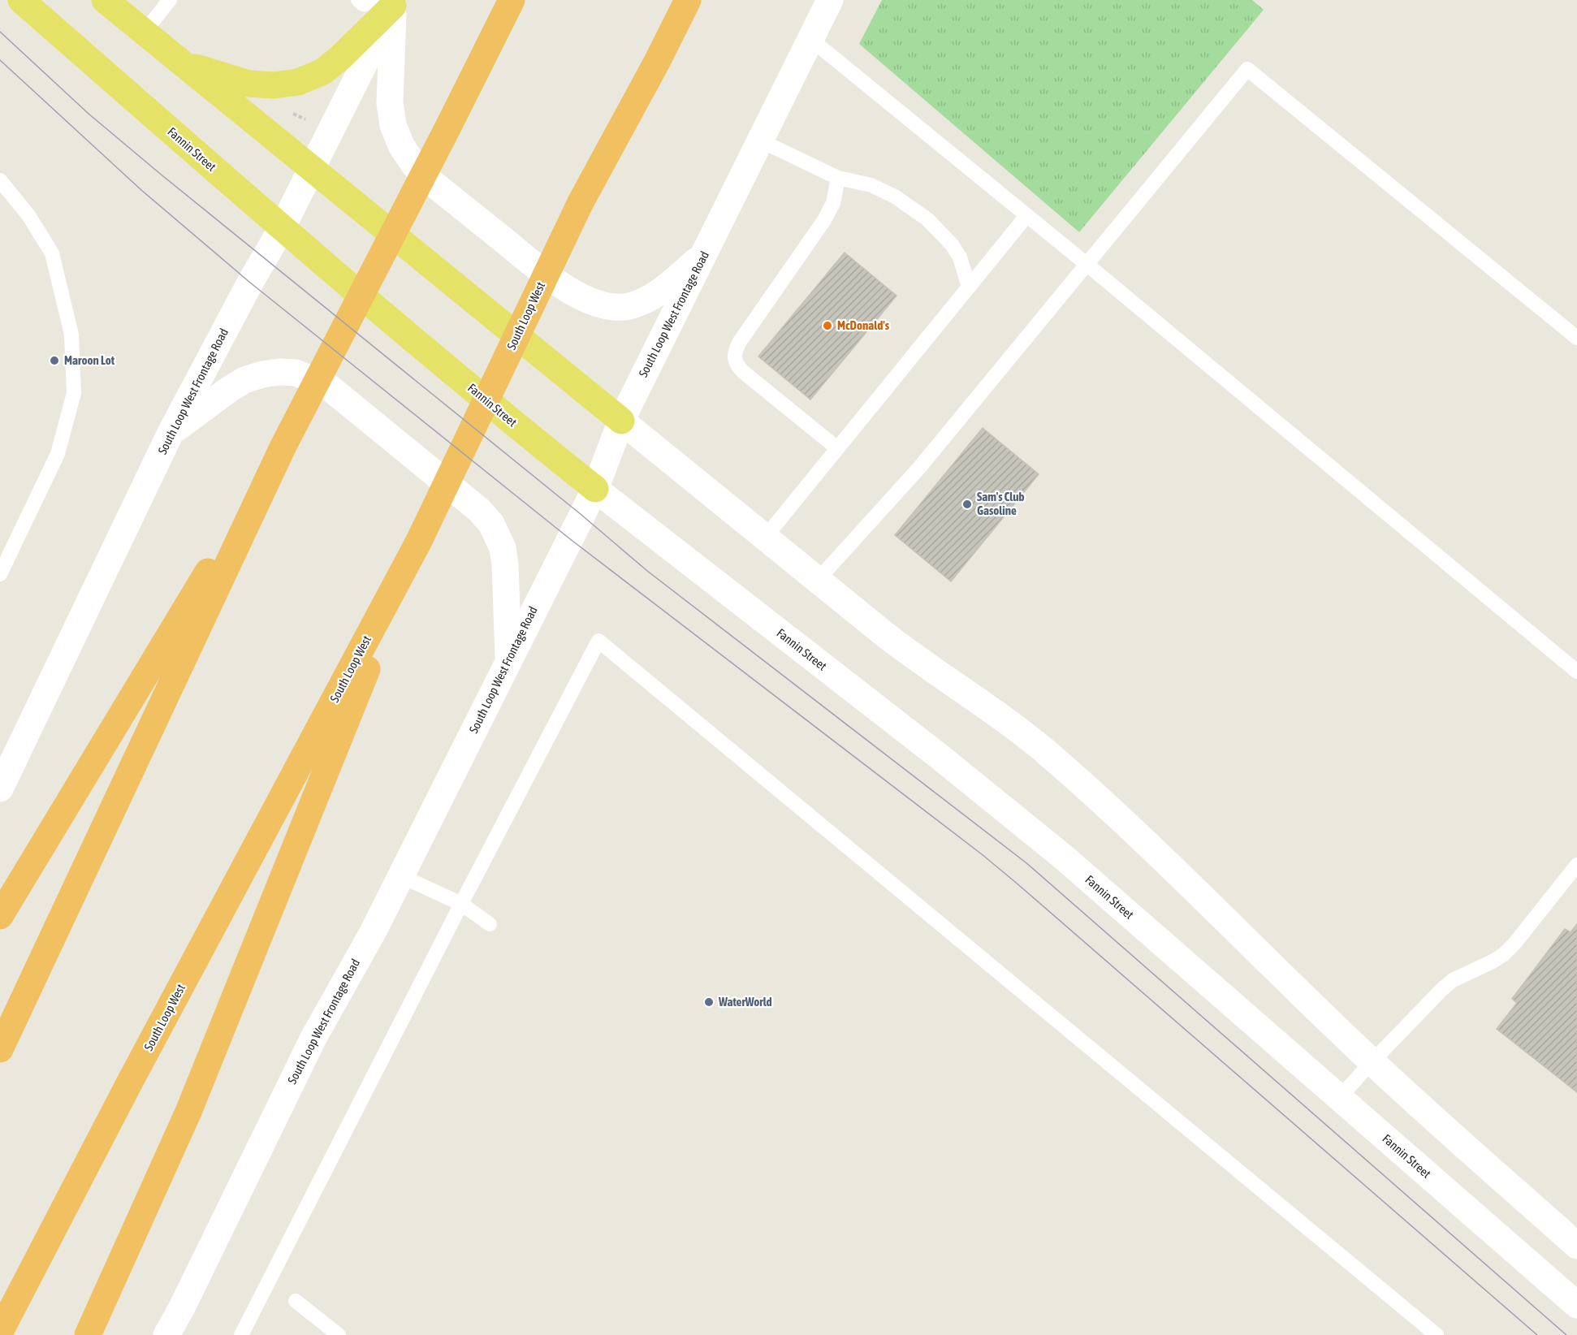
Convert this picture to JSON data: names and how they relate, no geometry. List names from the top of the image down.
{
  "streets": {
    "highway": ["South Loop West"],
    "main road": ["Fannin Street", "South Loop West Frontage Road"]
  },
  "crossings": [
    ["Fannin Street", "South Loop West Frontage Road"]
  ],
  "places": [
    "McDonald's",
    "Maroon Lot",
    "Sam's Club Gasoline",
    "WaterWorld"
  ]
}
